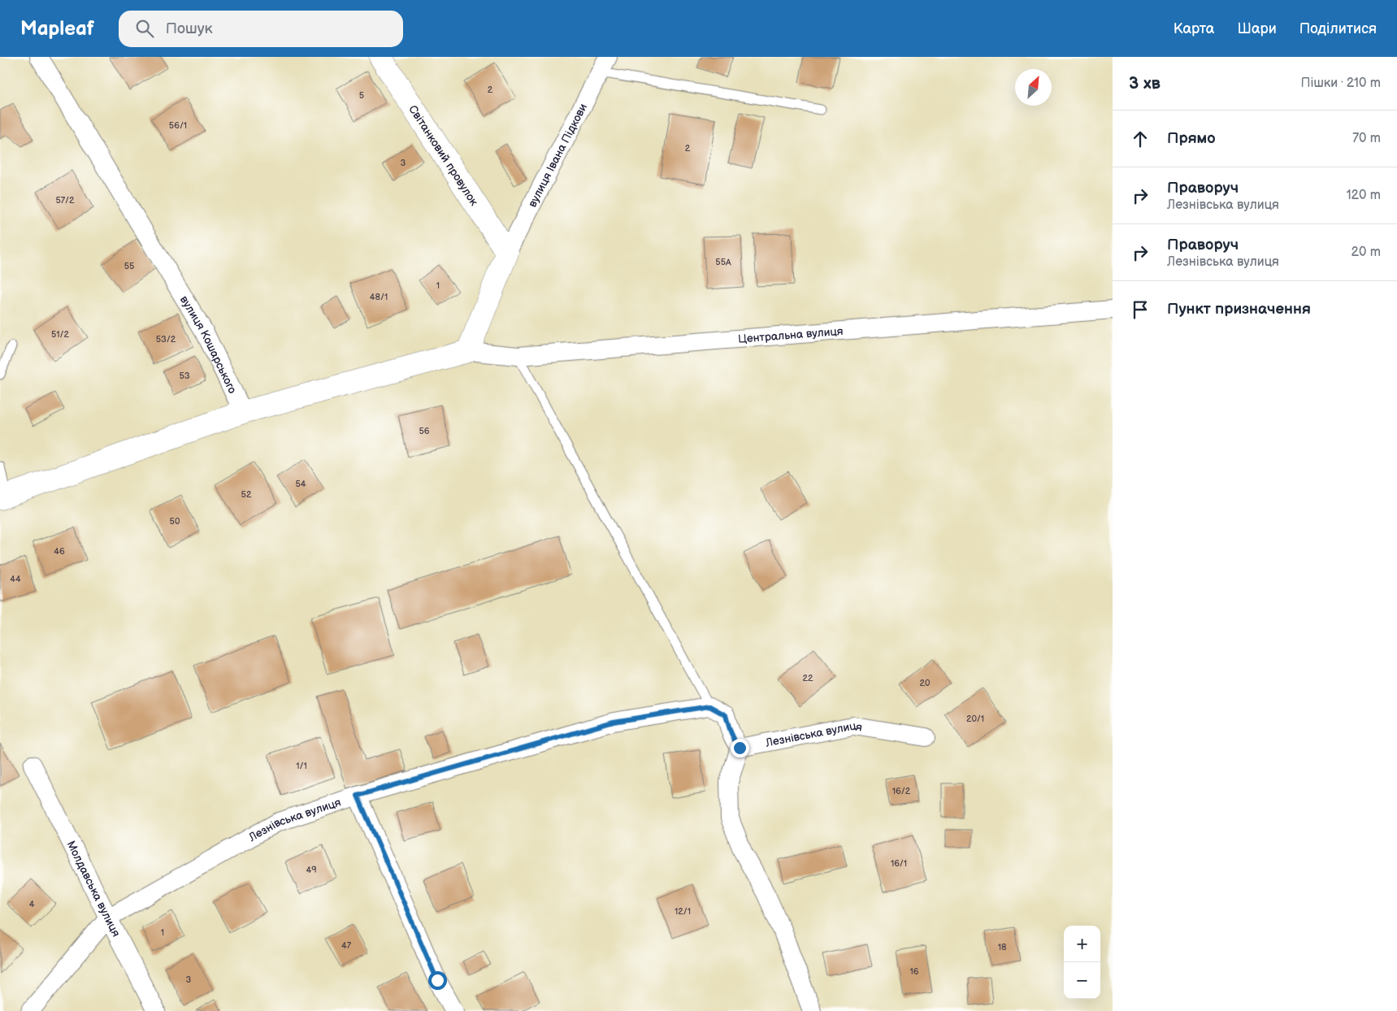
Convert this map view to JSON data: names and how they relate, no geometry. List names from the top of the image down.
{
  "streets": {
    "street": [
      "Світанковий провулок",
      "вулиця Івана Підкови",
      "Центральна вулиця",
      "вулиця Кошарського",
      "Лезнівська вулиця",
      "Молдавська вулиця"
    ]
  },
  "crossings": [
    ["Світанковий провулок", "вулиця Івана Підкови"],
    ["Лезнівська вулиця", "Молдавська вулиця"]
  ],
  "house_numbers": [
    "2",
    "5",
    "56/1",
    "2",
    "3",
    "57/2",
    "55А",
    "55",
    "1",
    "48/1",
    "51/2",
    "53/2",
    "53",
    "56",
    "54",
    "52",
    "50",
    "46",
    "44",
    "22",
    "20",
    "20/1",
    "1/1",
    "16/2",
    "16/1",
    "49",
    "4",
    "12/1",
    "1",
    "47",
    "18",
    "16",
    "3"
  ],
  "north": "top right",
  "page": {
    "header": "Mapleaf",
    "search": "Пошук",
    "nav": ["Карта", "Шари", "Поділитися"],
    "heading": ["3 хв", "Пішки · 210 m"],
    "list": [
      ["Прямо", "70 m"],
      ["Праворуч", "Лезнівська вулиця", "120 m"],
      ["Праворуч", "Лезнівська вулиця", "20 m"],
      "Пункт призначення"
    ],
    "map_buttons": ["+", "−"]
  }
}
